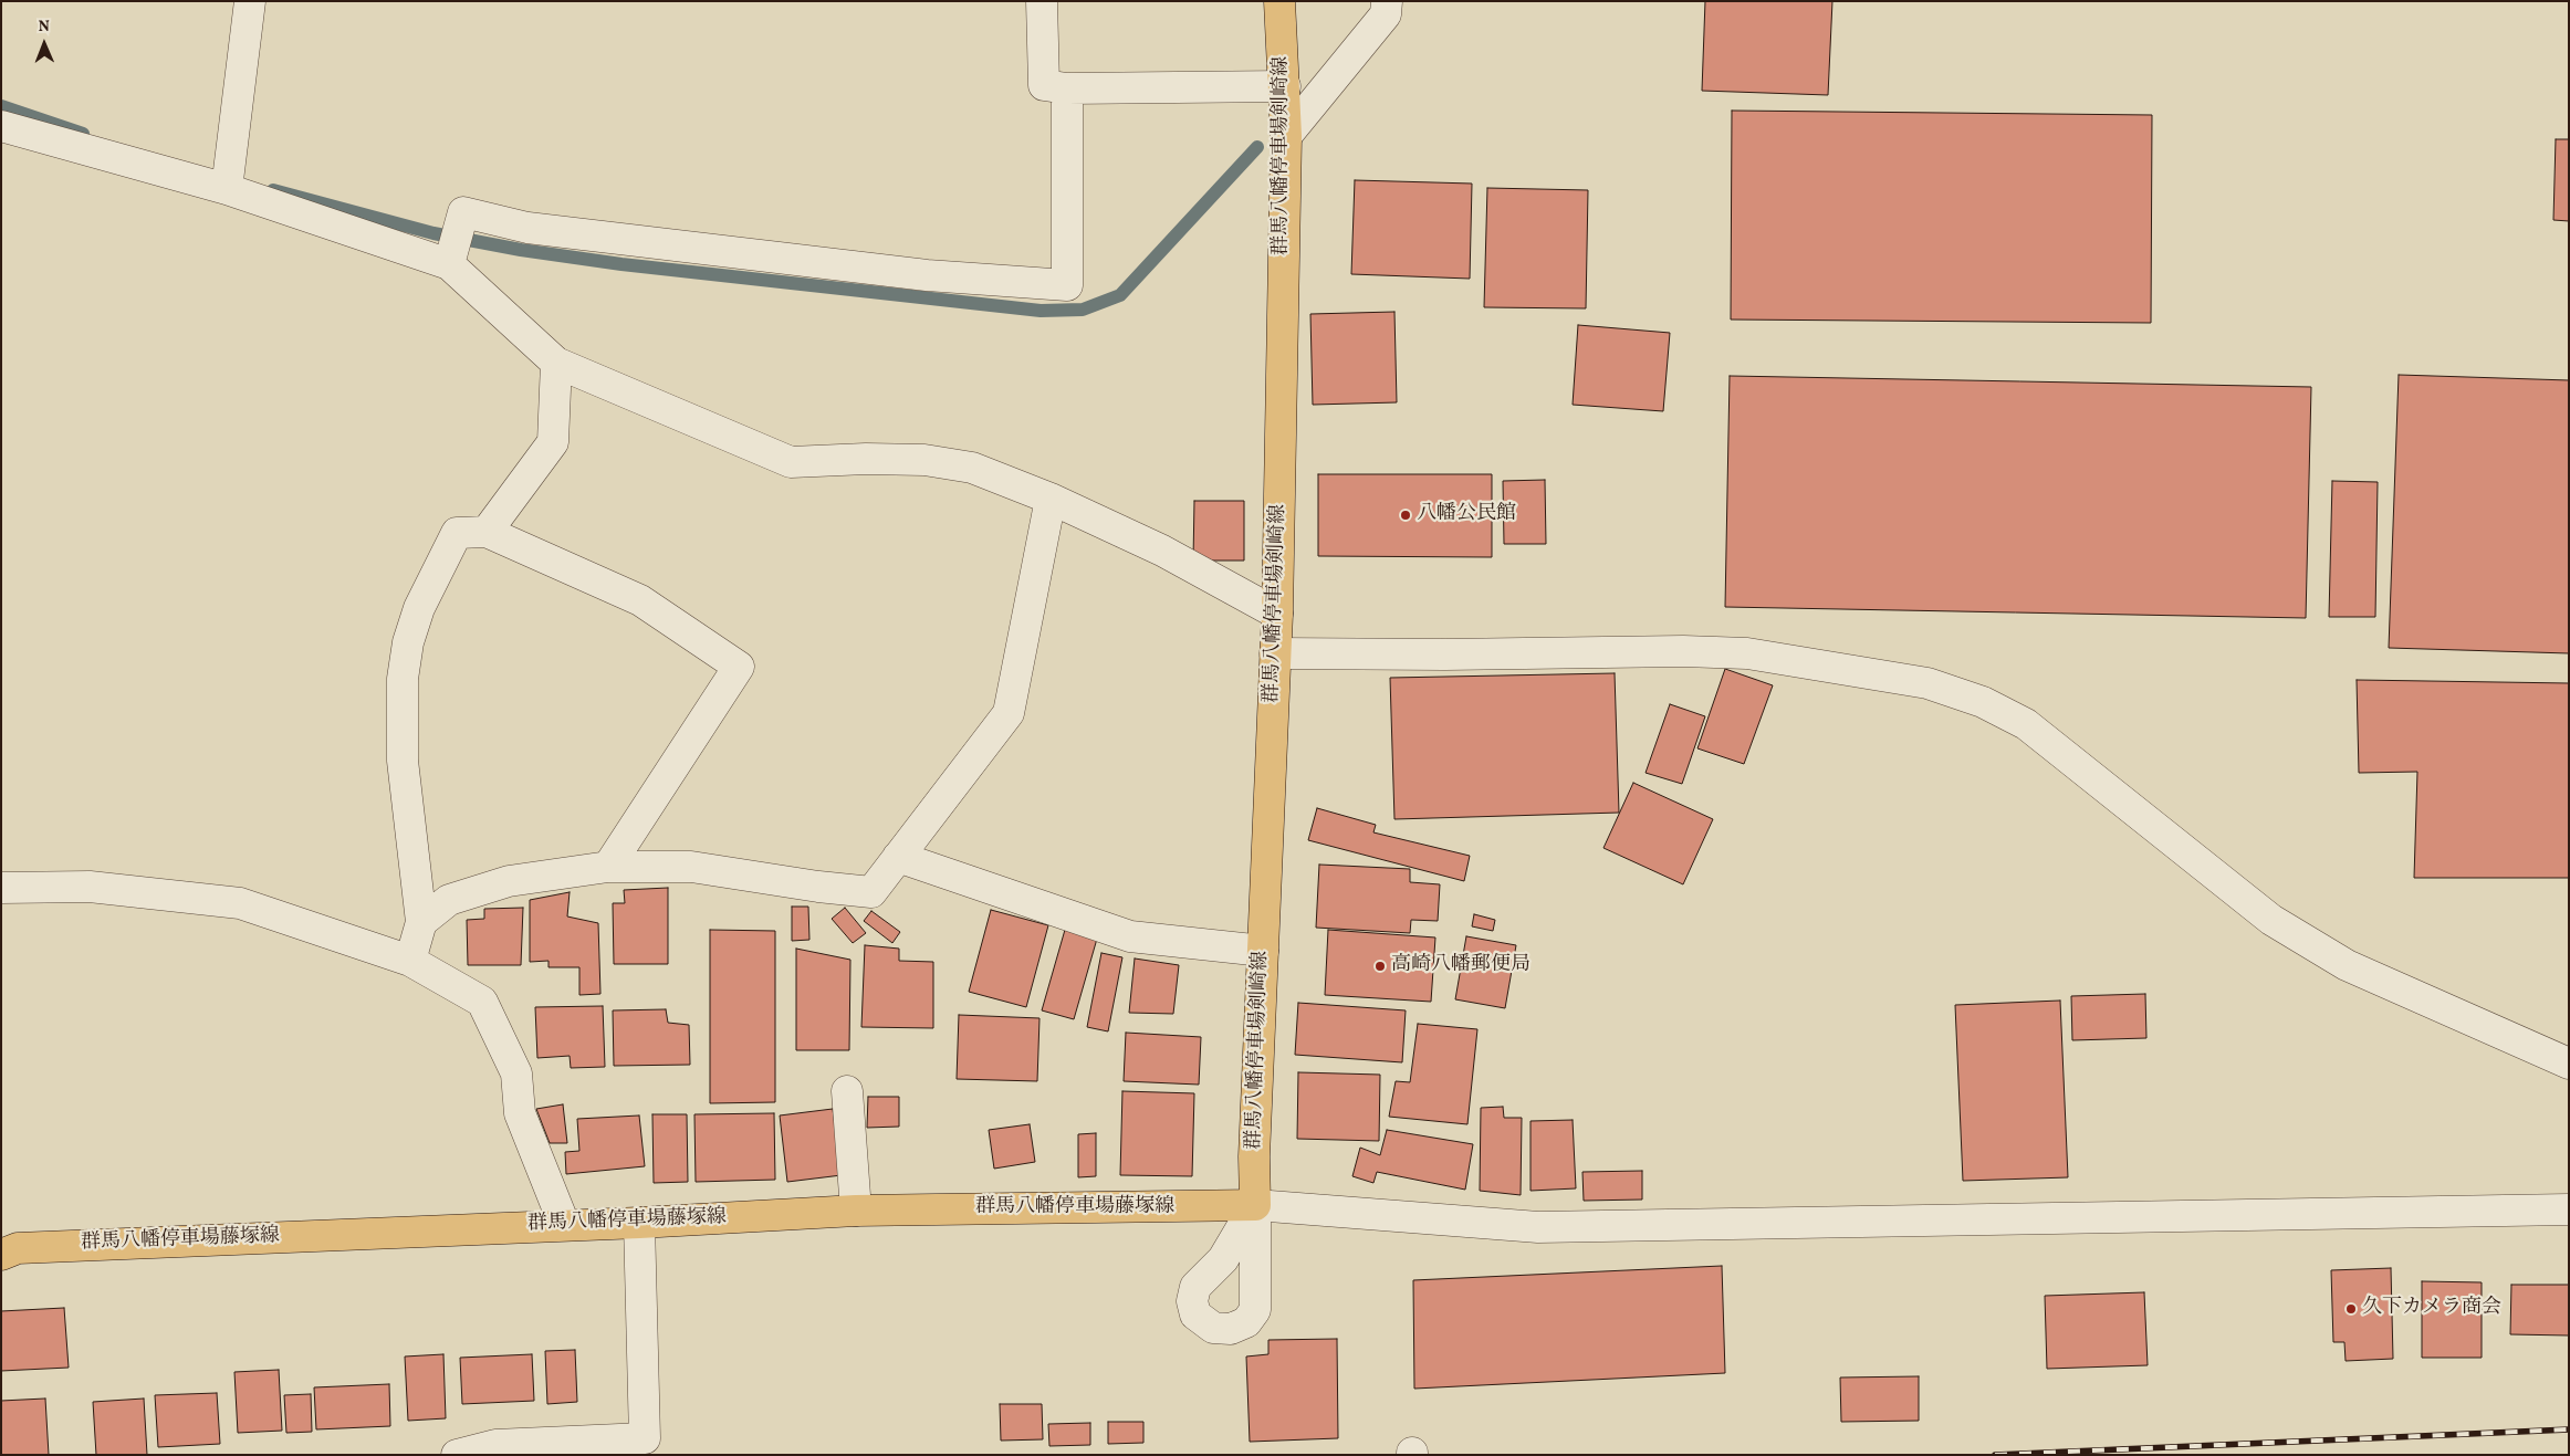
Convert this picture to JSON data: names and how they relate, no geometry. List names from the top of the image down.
{
  "streets": {
    "main road": ["群馬八幡停車場剣崎線", "群馬八幡停車場藤塚線"]
  },
  "crossings": [
    ["群馬八幡停車場剣崎線", "群馬八幡停車場藤塚線"]
  ],
  "places": ["八幡公民館", "高崎八幡郵便局", "久下カメラ商会"],
  "north": "top"
}
